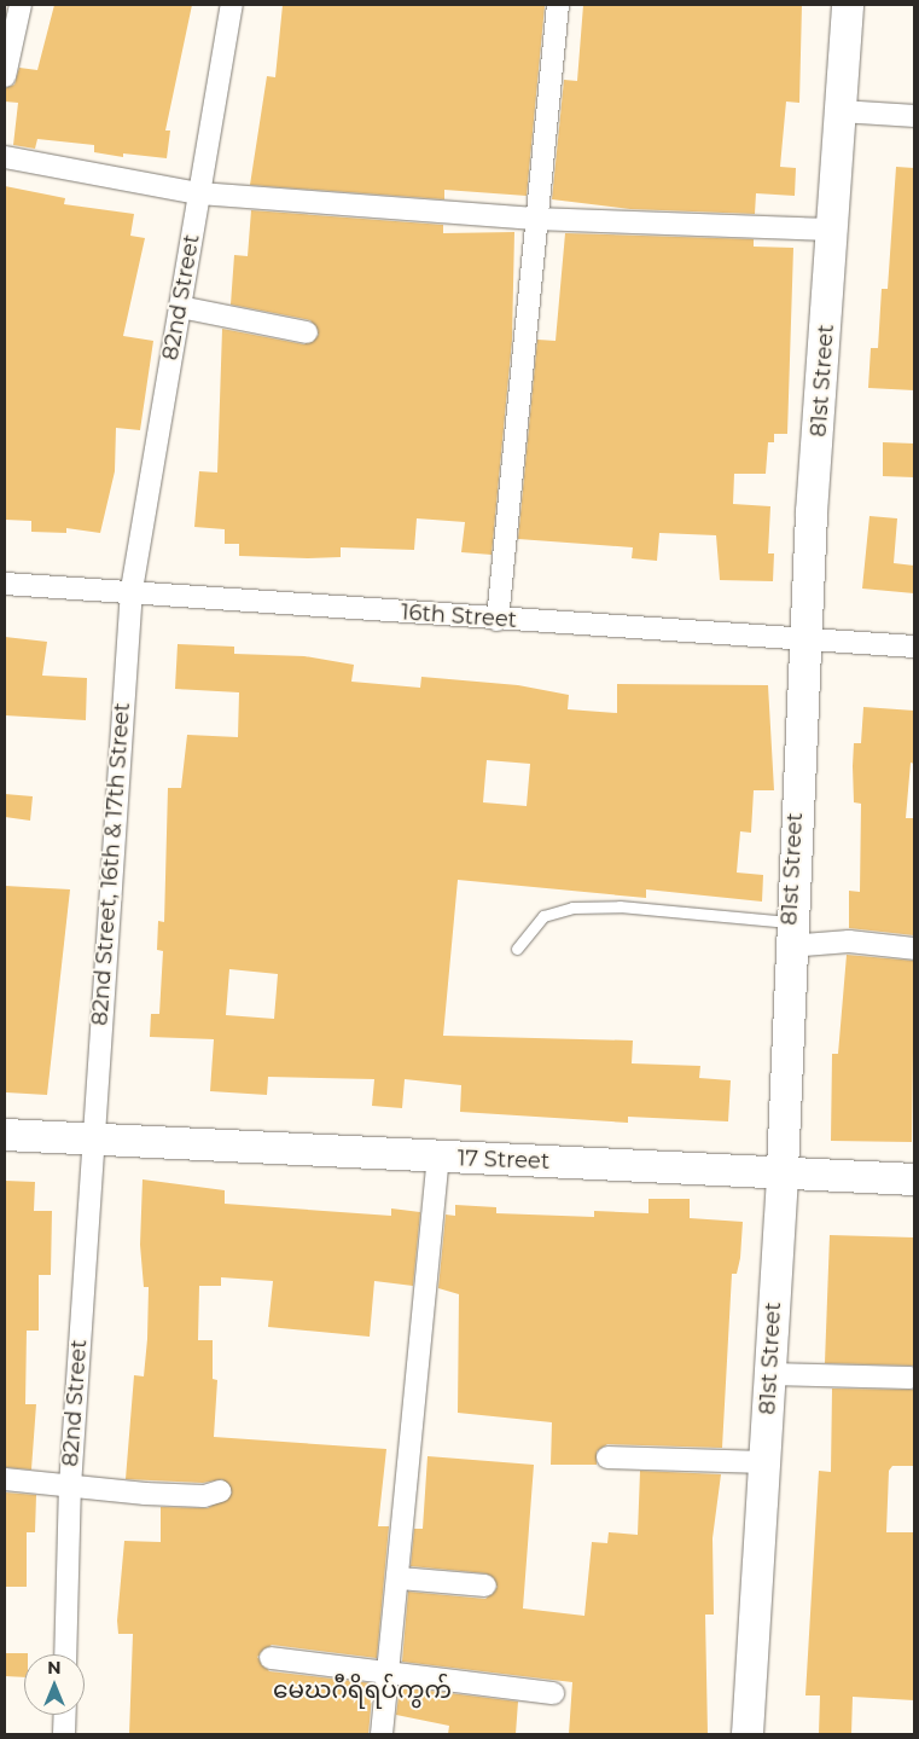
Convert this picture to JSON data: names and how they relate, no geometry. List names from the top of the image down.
{
  "streets": {
    "street": [
      "82nd Street",
      "81st Street",
      "16th Street",
      "82nd Street, 16th & 17th Street",
      "17 Street"
    ]
  },
  "crossings": [
    ["82nd Street", "16th Street"],
    ["82nd Street", "82nd Street, 16th & 17th Street"],
    ["82nd Street", "17 Street"],
    ["81st Street", "16th Street"],
    ["81st Street", "17 Street"],
    ["16th Street", "82nd Street, 16th & 17th Street"],
    ["82nd Street, 16th & 17th Street", "17 Street"]
  ],
  "districts": ["မေဃဂီရိရပ်ကွက်"],
  "north": "top"
}
